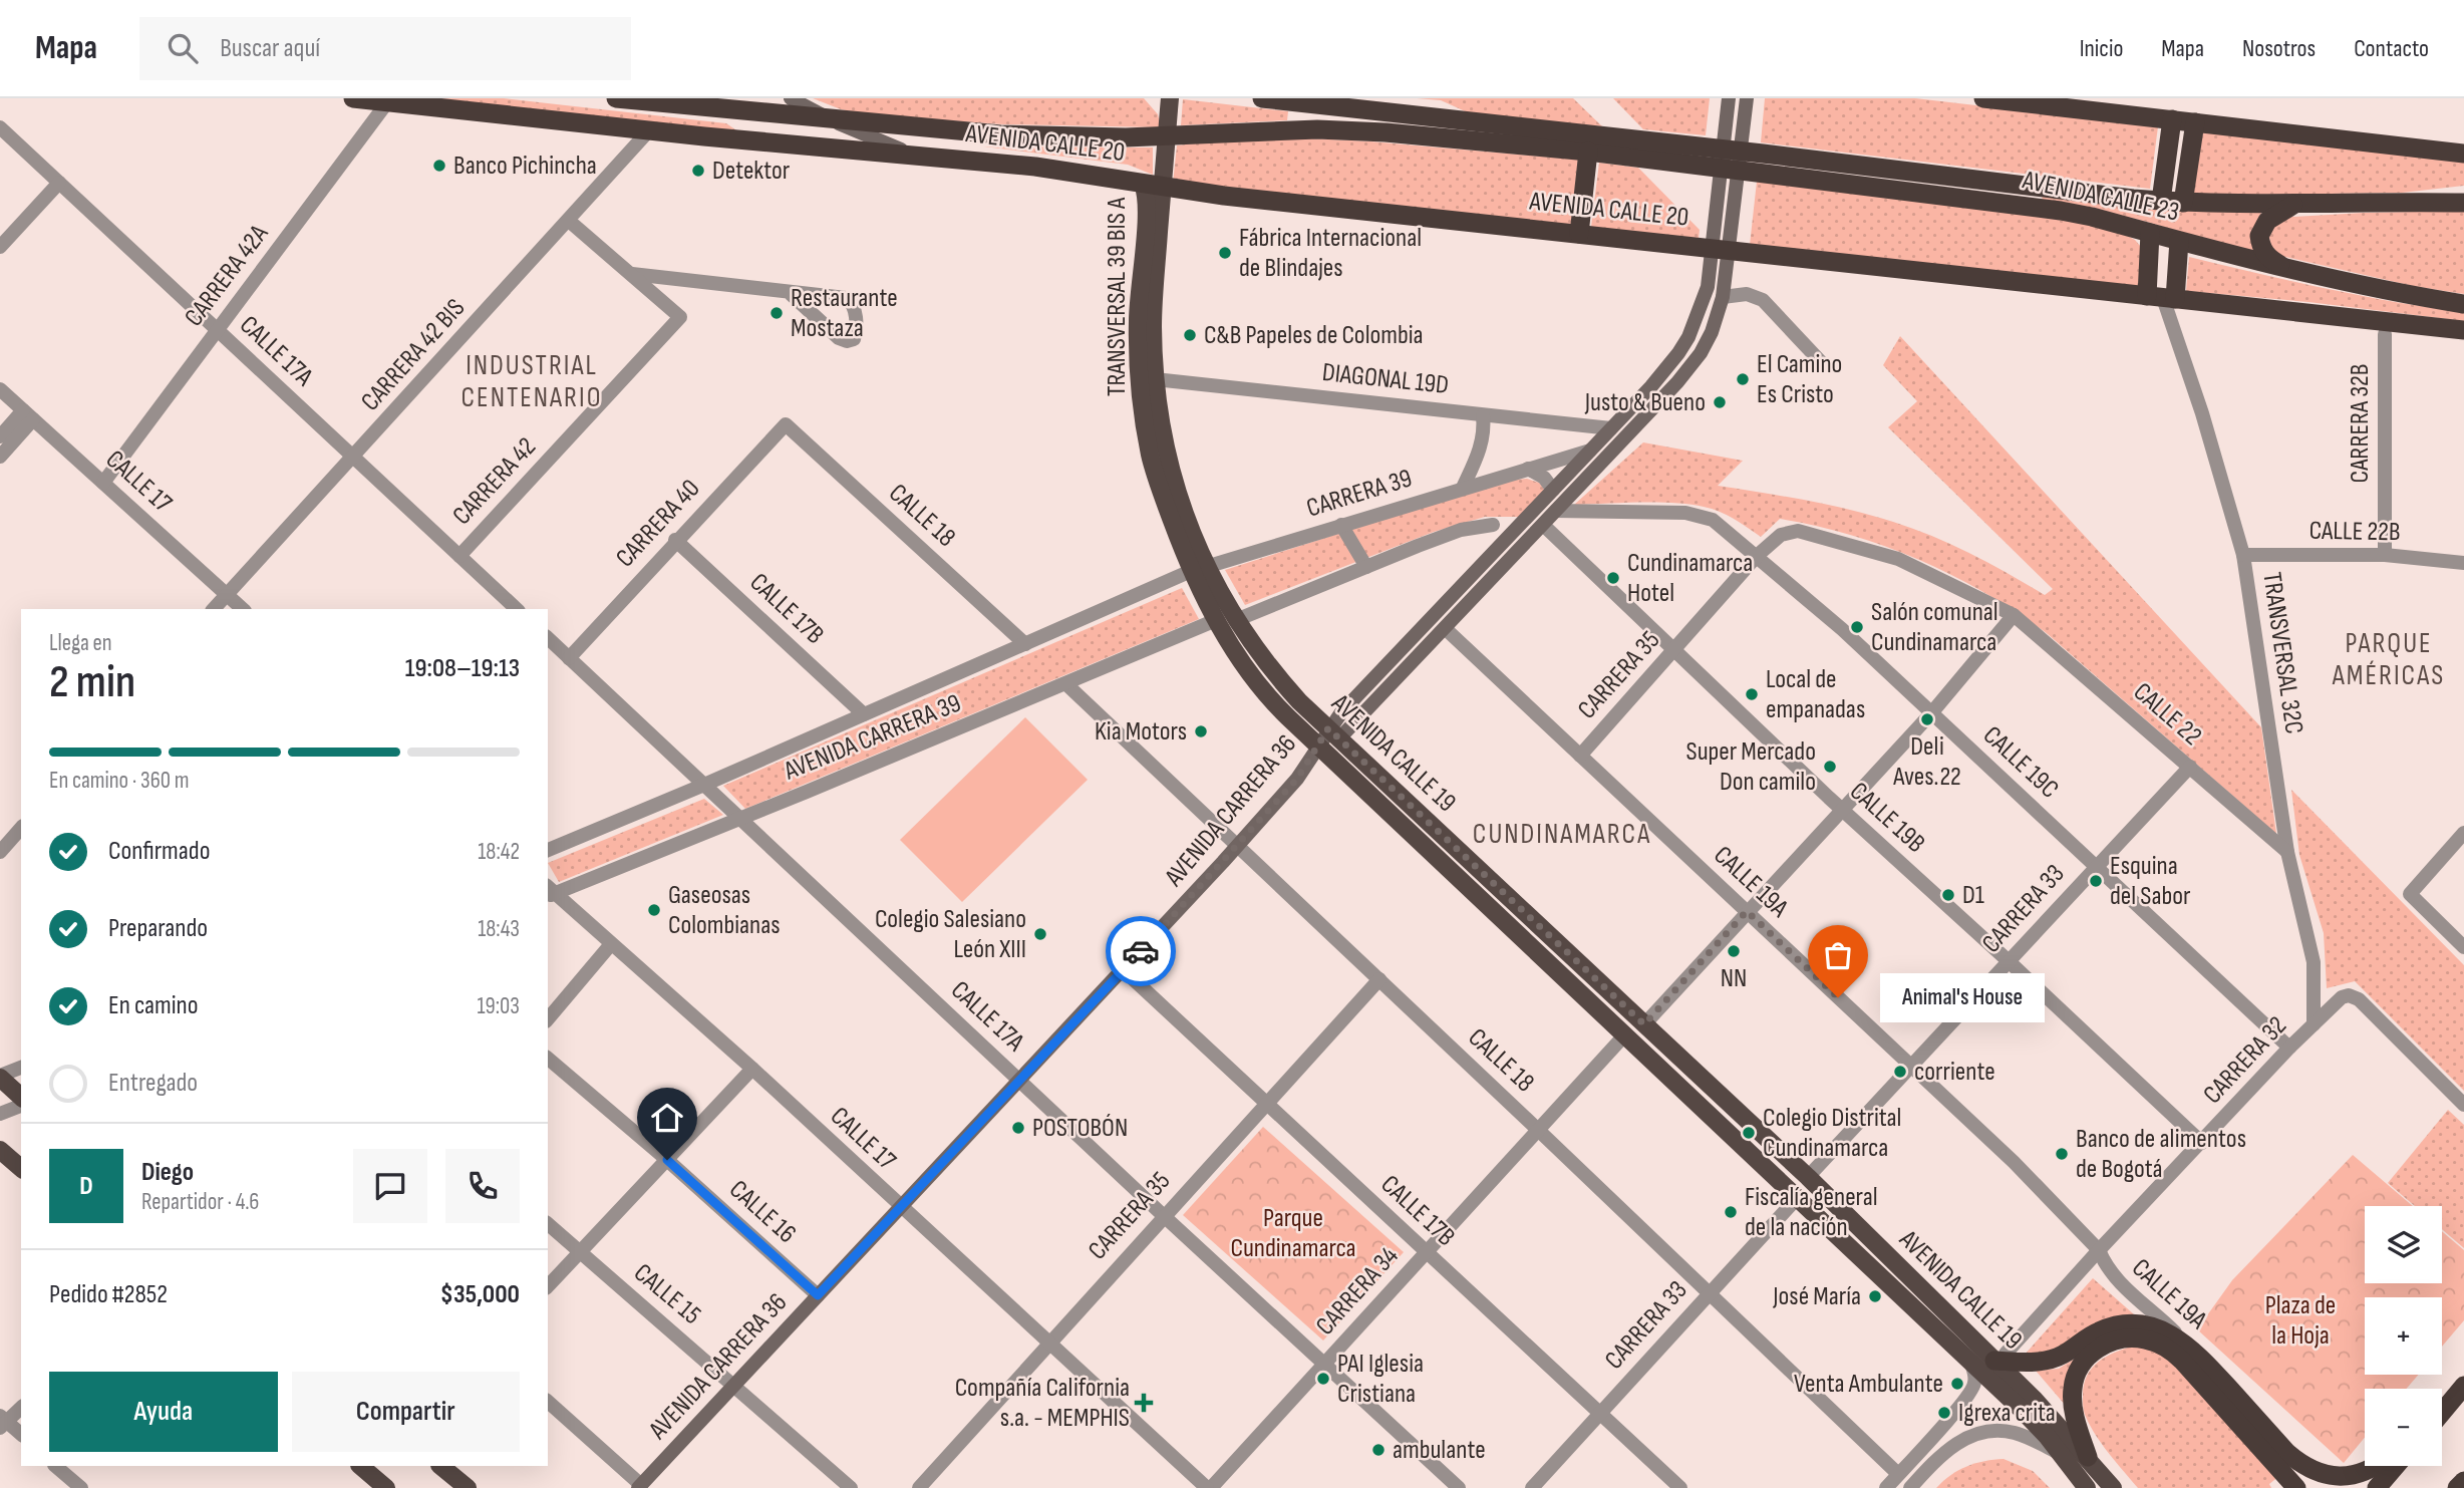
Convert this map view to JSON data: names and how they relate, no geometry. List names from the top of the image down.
{
  "streets": {
    "highway": ["AVENIDA CALLE 20", "AVENIDA CALLE 23"],
    "main road": ["TRANSVERSAL 39 BIS A", "AVENIDA CALLE 19", "AVENIDA CARRERA 36"],
    "street": [
      "CARRERA 42A",
      "CALLE 17A",
      "CARRERA 42 BIS",
      "DIAGONAL 19D",
      "CARRERA 32B",
      "CALLE 17",
      "CARRERA 42",
      "CARRERA 39",
      "CALLE 18",
      "CARRERA 40",
      "CALLE 22B",
      "CALLE 17B",
      "TRANSVERSAL 32C",
      "CARRERA 35",
      "CALLE 22",
      "AVENIDA CARRERA 39",
      "CALLE 19C",
      "CALLE 19B",
      "CALLE 19A",
      "CARRERA 33",
      "CARRERA 32",
      "CALLE 16",
      "CARRERA 34",
      "CALLE 15"
    ]
  },
  "crossings": [
    ["AVENIDA CALLE 20", "AVENIDA CALLE 23"],
    ["AVENIDA CALLE 20", "CARRERA 42A"],
    ["AVENIDA CALLE 20", "TRANSVERSAL 39 BIS A"],
    ["AVENIDA CALLE 20", "CARRERA 42 BIS"],
    ["AVENIDA CALLE 20", "AVENIDA CARRERA 36"],
    ["AVENIDA CALLE 23", "AVENIDA CARRERA 36"],
    ["CARRERA 42A", "CALLE 17A"],
    ["CARRERA 42A", "CALLE 17"],
    ["TRANSVERSAL 39 BIS A", "DIAGONAL 19D"],
    ["TRANSVERSAL 39 BIS A", "CARRERA 39"],
    ["TRANSVERSAL 39 BIS A", "AVENIDA CARRERA 39"],
    ["TRANSVERSAL 39 BIS A", "AVENIDA CALLE 19"],
    ["CALLE 17A", "CARRERA 42 BIS"],
    ["CALLE 17A", "CARRERA 42"],
    ["CALLE 17A", "CARRERA 40"],
    ["CALLE 17A", "CARRERA 35"],
    ["CALLE 17A", "AVENIDA CARRERA 39"],
    ["CALLE 17A", "AVENIDA CARRERA 36"],
    ["CALLE 17A", "CARRERA 34"],
    ["CARRERA 42 BIS", "CALLE 17"],
    ["DIAGONAL 19D", "AVENIDA CARRERA 36"],
    ["CARRERA 32B", "CALLE 22B"],
    ["CALLE 17", "CARRERA 35"],
    ["CALLE 17", "AVENIDA CARRERA 39"],
    ["CALLE 17", "AVENIDA CARRERA 36"],
    ["CALLE 17", "CARRERA 34"],
    ["CARRERA 39", "AVENIDA CARRERA 39"],
    ["CARRERA 39", "AVENIDA CALLE 19"],
    ["CARRERA 39", "AVENIDA CARRERA 36"],
    ["CALLE 18", "CARRERA 40"],
    ["CALLE 18", "CARRERA 35"],
    ["CALLE 18", "AVENIDA CARRERA 39"],
    ["CALLE 18", "AVENIDA CARRERA 36"],
    ["CALLE 18", "CARRERA 33"],
    ["CALLE 18", "CARRERA 34"],
    ["CARRERA 40", "CALLE 17B"],
    ["CALLE 22B", "TRANSVERSAL 32C"],
    ["CALLE 17B", "CARRERA 35"],
    ["CALLE 17B", "AVENIDA CARRERA 39"],
    ["CALLE 17B", "AVENIDA CARRERA 36"],
    ["CALLE 17B", "CARRERA 33"],
    ["CALLE 17B", "CARRERA 34"],
    ["TRANSVERSAL 32C", "CALLE 22"],
    ["TRANSVERSAL 32C", "CARRERA 32"],
    ["CARRERA 35", "CALLE 22"],
    ["CARRERA 35", "CALLE 19C"],
    ["CARRERA 35", "CALLE 19B"],
    ["CARRERA 35", "CALLE 19A"],
    ["CALLE 22", "CARRERA 33"],
    ["AVENIDA CARRERA 39", "AVENIDA CALLE 19"],
    ["AVENIDA CALLE 19", "AVENIDA CARRERA 36"],
    ["AVENIDA CALLE 19", "CARRERA 33"],
    ["AVENIDA CALLE 19", "CARRERA 32"],
    ["AVENIDA CALLE 19", "CARRERA 34"],
    ["CALLE 19C", "AVENIDA CARRERA 36"],
    ["CALLE 19C", "CARRERA 33"],
    ["CALLE 19C", "CARRERA 32"],
    ["AVENIDA CARRERA 36", "CALLE 19B"],
    ["AVENIDA CARRERA 36", "CALLE 19A"],
    ["AVENIDA CARRERA 36", "CALLE 16"],
    ["AVENIDA CARRERA 36", "CALLE 15"],
    ["CALLE 19B", "CARRERA 33"],
    ["CALLE 19B", "CARRERA 32"],
    ["CALLE 19A", "CARRERA 33"],
    ["CALLE 19A", "CARRERA 32"]
  ],
  "districts": ["INDUSTRIAL CENTENARIO", "PARQUE AMÉRICAS", "CUNDINAMARCA"],
  "parks": ["Parque Cundinamarca", "Plaza de la Hoja"],
  "places": {
    "other": [
      "Banco Pichincha",
      "Detektor",
      "Fábrica Internacional de Blindajes",
      "Restaurante Mostaza",
      "C&B Papeles de Colombia",
      "El Camino Es Cristo",
      "Justo & Bueno",
      "Cundinamarca Hotel",
      "Salón comunal Cundinamarca",
      "Local de empanadas",
      "Deli Aves.22",
      "Kia Motors",
      "Super Mercado Don camilo",
      "Esquina del Sabor",
      "D1",
      "Gaseosas Colombianas",
      "Colegio Salesiano León XIII",
      "NN",
      "Animal's House",
      "corriente",
      "POSTOBÓN",
      "Colegio Distrital Cundinamarca",
      "Banco de alimentos de Bogotá",
      "Fiscalía general de la nación",
      "José María",
      "PAI Iglesia Cristiana",
      "Venta Ambulante",
      "Igrexa crita",
      "ambulante"
    ],
    "health": ["Compañía California s.a. - MEMPHIS"]
  },
  "page": {
    "header": "Mapa",
    "search": "Buscar aquí",
    "nav": [
      "Inicio",
      "Mapa",
      "Nosotros",
      "Contacto"
    ],
    "heading": ["2 min", "Llega en", "19:08–19:13"],
    "panel": [
      "Diego",
      "Repartidor · 4.6",
      "Pedido #2852",
      "$35,000"
    ],
    "bar": "En camino · 360 m",
    "list": [
      ["Confirmado", "18:42"],
      ["Preparando", "18:43"],
      ["En camino", "19:03"],
      "Entregado"
    ],
    "bubble": "Animal's House",
    "round": "D",
    "map_buttons": ["+", "−"],
    "buttons": ["Ayuda", "Compartir"]
  }
}
